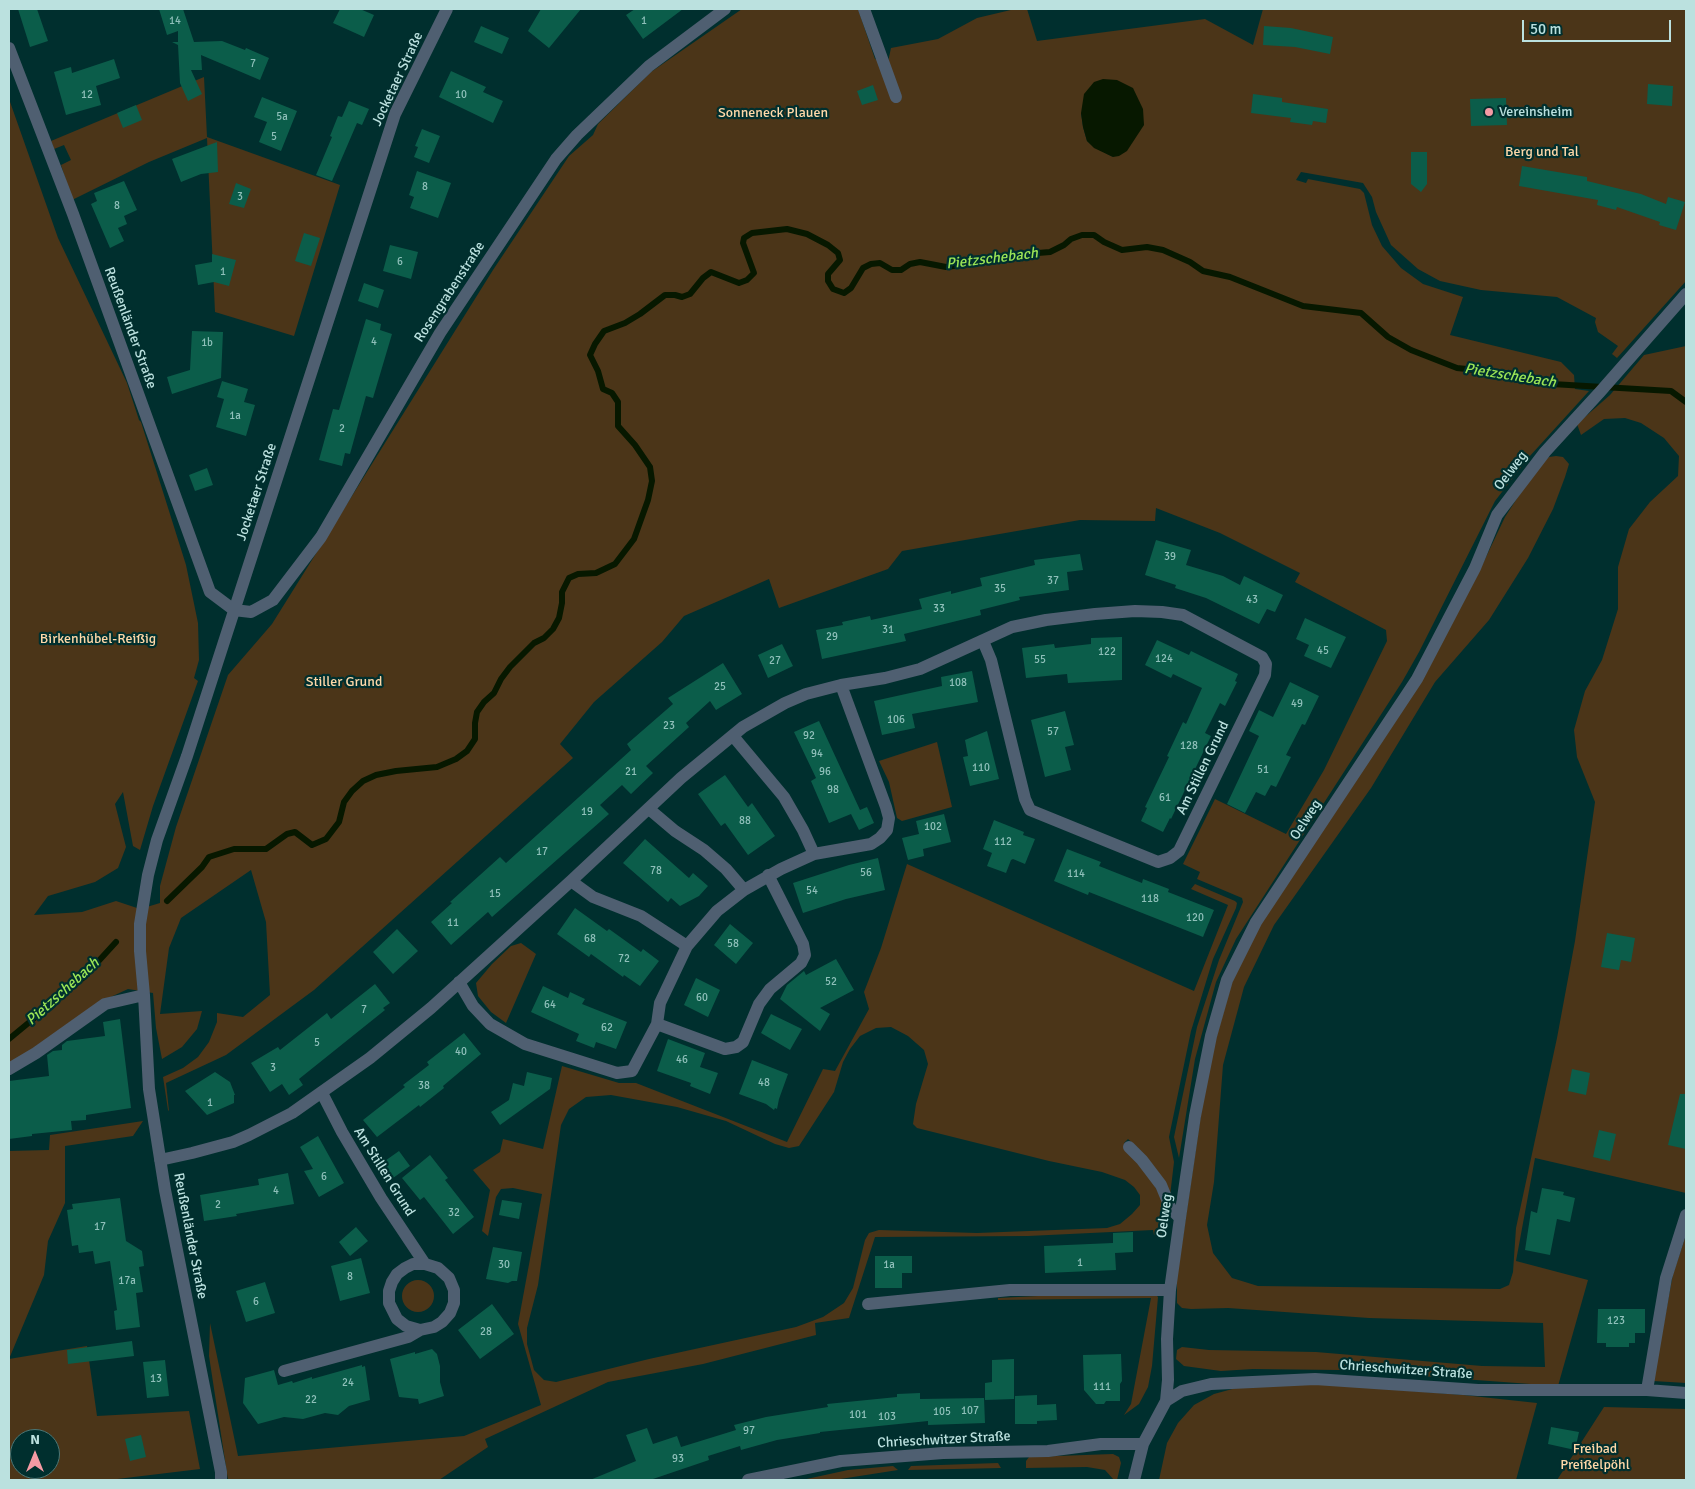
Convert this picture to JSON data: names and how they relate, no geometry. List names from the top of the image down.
{
  "streets": {
    "street": [
      "Jocketaer Straße",
      "Rosengrabenstraße",
      "Reußenländer Straße",
      "Oelweg",
      "Am Stillen Grund",
      "Chrieschwitzer Straße"
    ]
  },
  "crossings": [
    ["Jocketaer Straße", "Rosengrabenstraße"],
    ["Jocketaer Straße", "Reußenländer Straße"],
    ["Rosengrabenstraße", "Reußenländer Straße"],
    ["Reußenländer Straße", "Am Stillen Grund"],
    ["Oelweg", "Chrieschwitzer Straße"]
  ],
  "water": ["Pietzschebach"],
  "parks": [
    "Sonneneck Plauen",
    "Berg und Tal",
    "Birkenhübel-Reißig",
    "Stiller Grund",
    "Freibad Preißelpöhl"
  ],
  "places": ["Vereinsheim"],
  "house_numbers": [
    "14",
    "1",
    "7",
    "12",
    "10",
    "5a",
    "5",
    "8",
    "3",
    "8",
    "6",
    "1",
    "4",
    "1b",
    "1a",
    "2",
    "39",
    "37",
    "35",
    "43",
    "33",
    "31",
    "29",
    "45",
    "122",
    "124",
    "55",
    "27",
    "108",
    "25",
    "49",
    "106",
    "23",
    "57",
    "92",
    "128",
    "94",
    "110",
    "51",
    "21",
    "96",
    "98",
    "61",
    "19",
    "88",
    "102",
    "112",
    "17",
    "78",
    "56",
    "114",
    "54",
    "15",
    "118",
    "120",
    "11",
    "68",
    "58",
    "72",
    "52",
    "60",
    "64",
    "7",
    "62",
    "5",
    "40",
    "46",
    "3",
    "48",
    "38",
    "1",
    "6",
    "4",
    "2",
    "32",
    "17",
    "1",
    "30",
    "1a",
    "8",
    "17a",
    "6",
    "123",
    "28",
    "13",
    "24",
    "111",
    "22",
    "107",
    "105",
    "101",
    "103",
    "97",
    "93"
  ],
  "scale_bar": "50 m",
  "north": "top"
}
